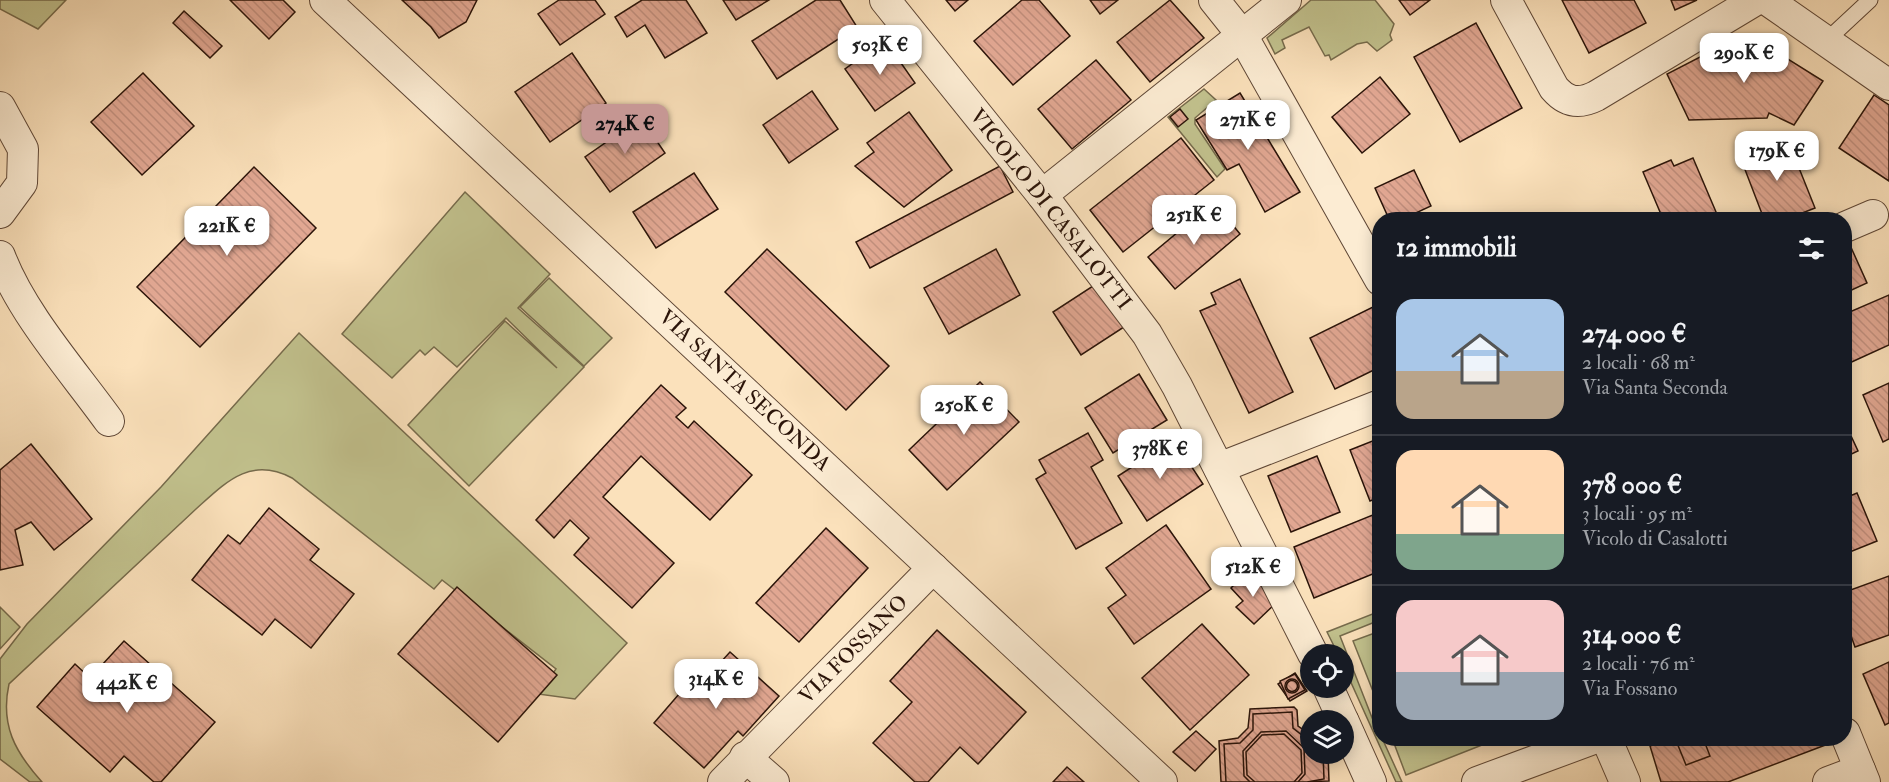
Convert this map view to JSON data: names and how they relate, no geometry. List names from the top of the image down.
{
  "streets": {
    "street": ["VICOLO DI CASALOTTI", "VIA SANTA SECONDA", "VIA FOSSANO"]
  },
  "crossings": [
    ["VIA SANTA SECONDA", "VIA FOSSANO"]
  ],
  "page": {
    "price": [
      "503K €",
      "290K €",
      "271K €",
      "274K €",
      "179K €",
      "251K €",
      "221K €",
      "250K €",
      "378K €",
      "512K €",
      "314K €",
      "442K €"
    ],
    "heading": "12 immobili",
    "list": [
      {
        "name": "274 000 €",
        "note": "2 locali · 68 m² · Via Santa Seconda"
      },
      {
        "name": "378 000 €",
        "note": "3 locali · 95 m² · Vicolo di Casalotti"
      },
      {
        "name": "314 000 €",
        "note": "2 locali · 76 m² · Via Fossano"
      }
    ]
  }
}
